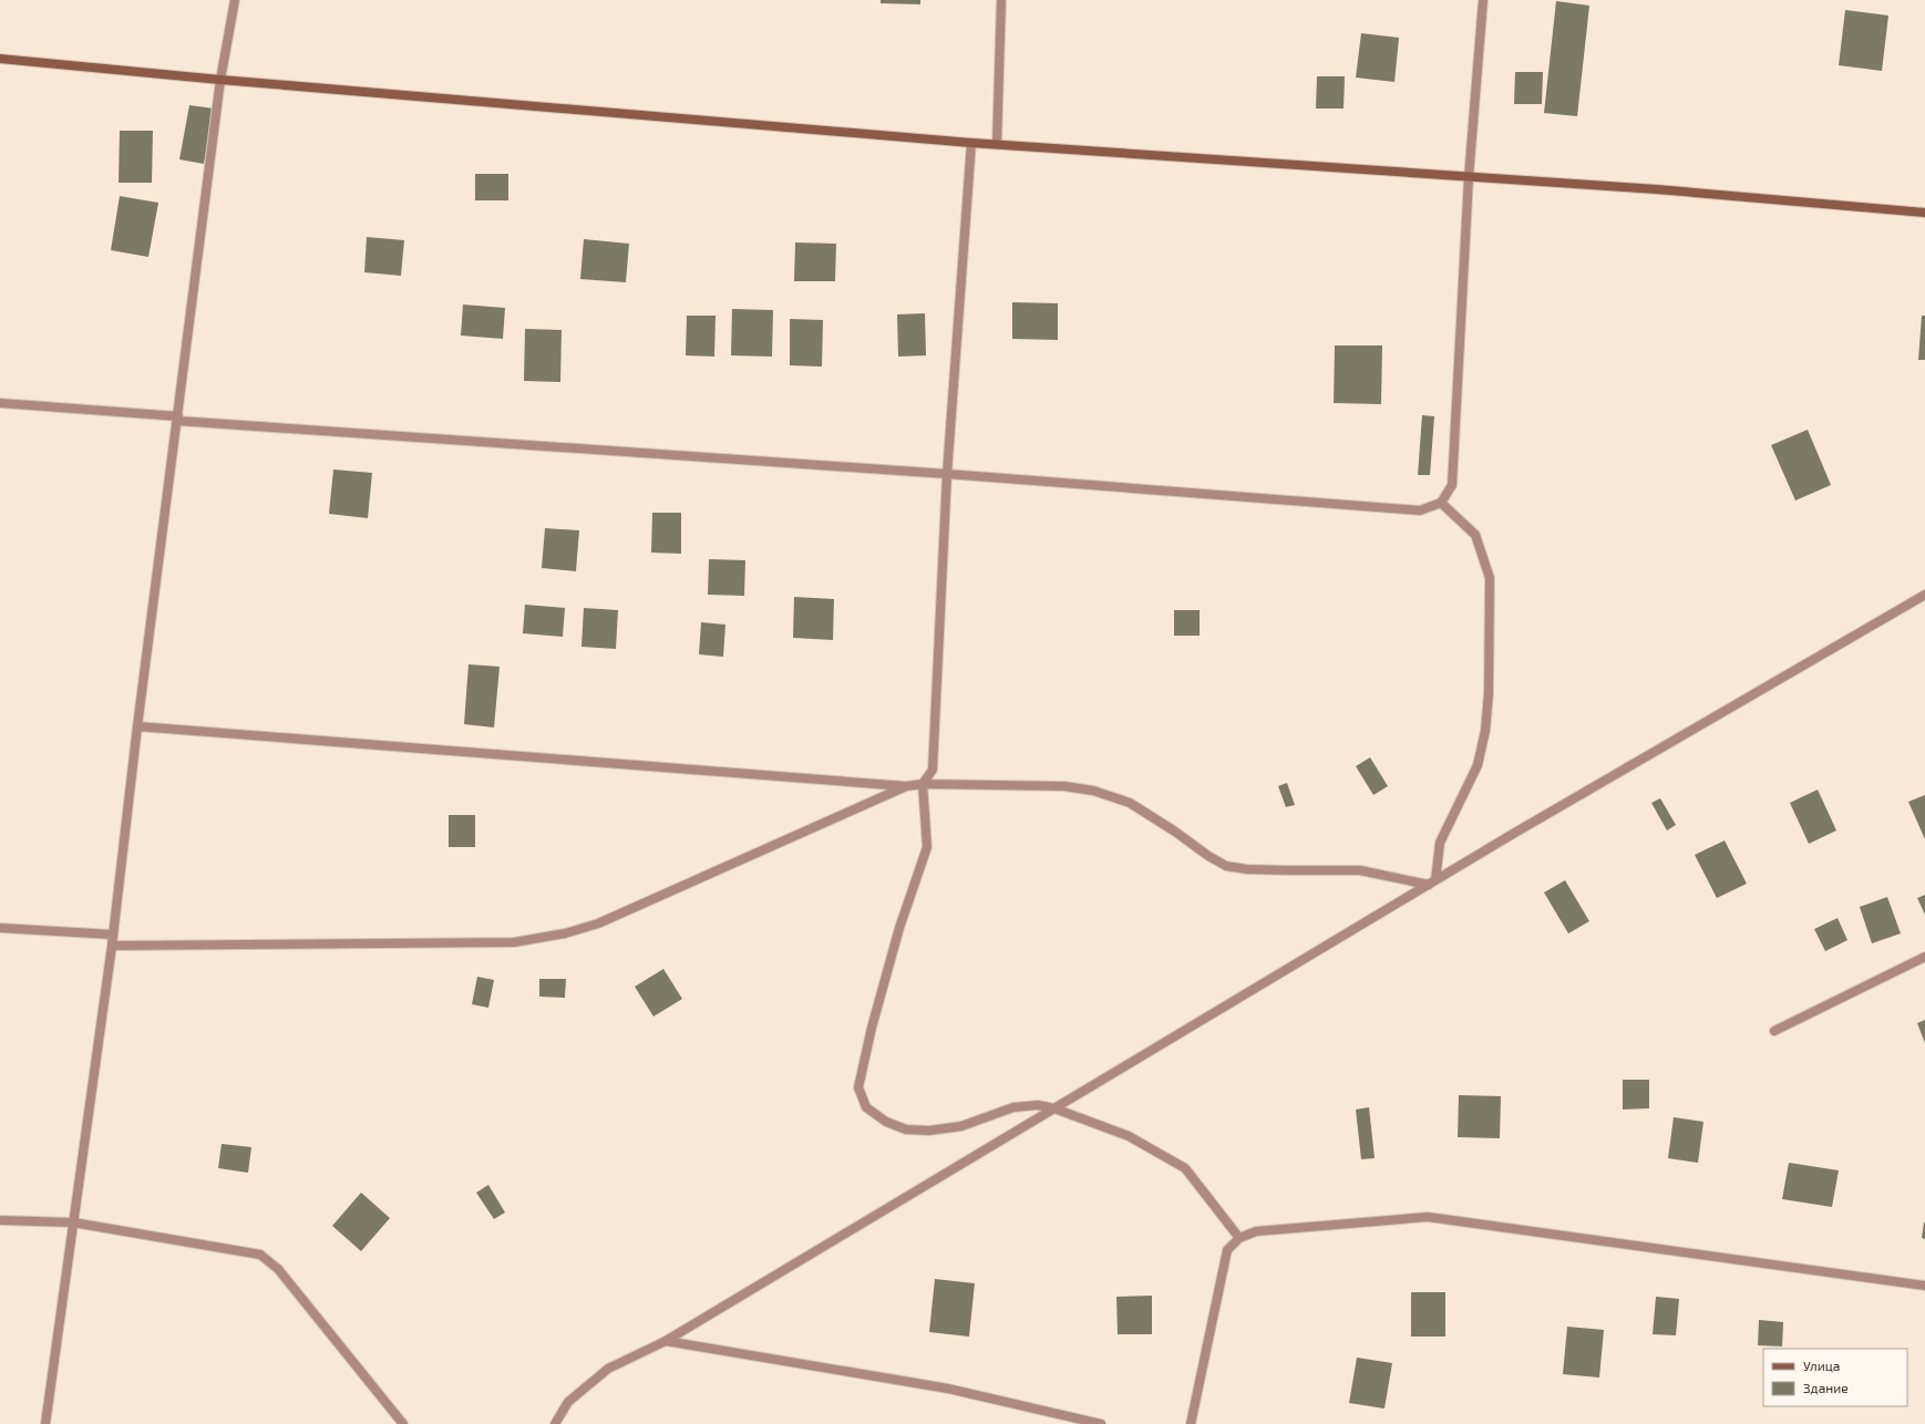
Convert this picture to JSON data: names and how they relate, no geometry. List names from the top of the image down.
{
  "legend": ["Улица", "Здание"]
}
